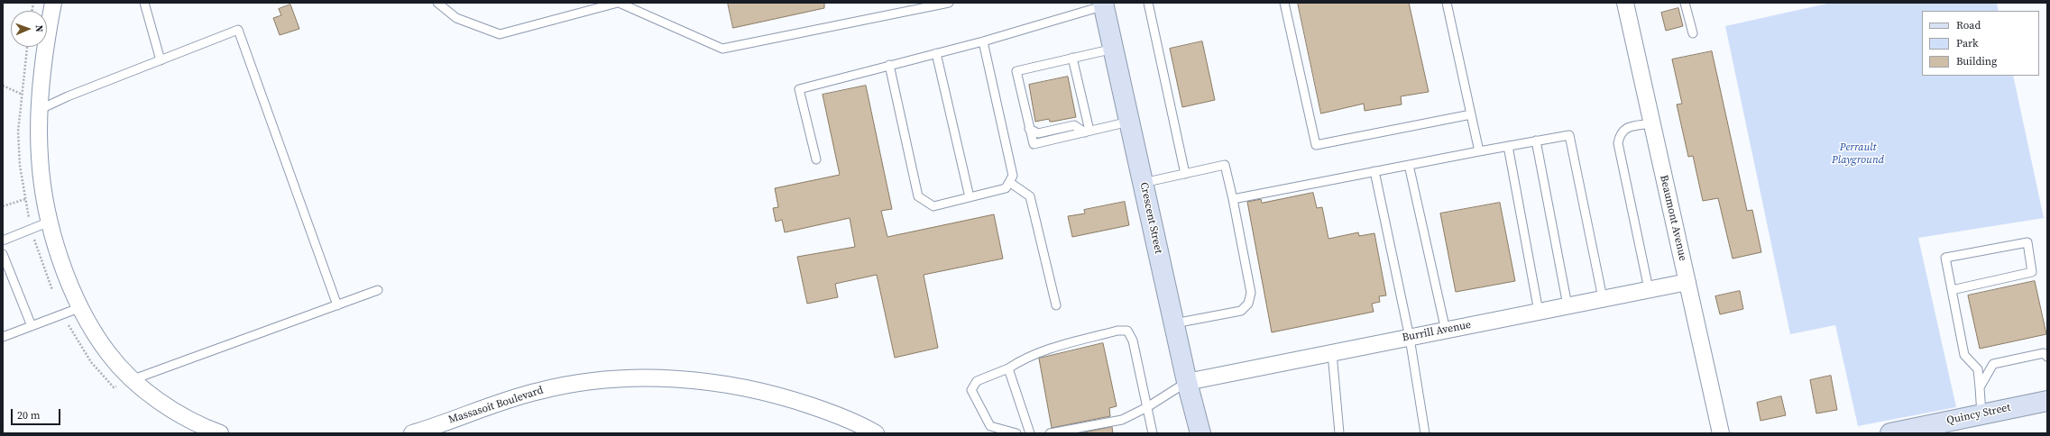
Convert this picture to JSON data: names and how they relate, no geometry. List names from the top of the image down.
{
  "streets": {
    "main road": ["Crescent Street", "Quincy Street"],
    "street": ["Beaumont Avenue", "Burrill Avenue", "Massasoit Boulevard"]
  },
  "crossings": [
    ["Crescent Street", "Burrill Avenue"],
    ["Beaumont Avenue", "Burrill Avenue"]
  ],
  "parks": ["Perrault Playground"],
  "legend": ["Road", "Park", "Building"],
  "scale_bar": "20 m",
  "north": "right"
}
